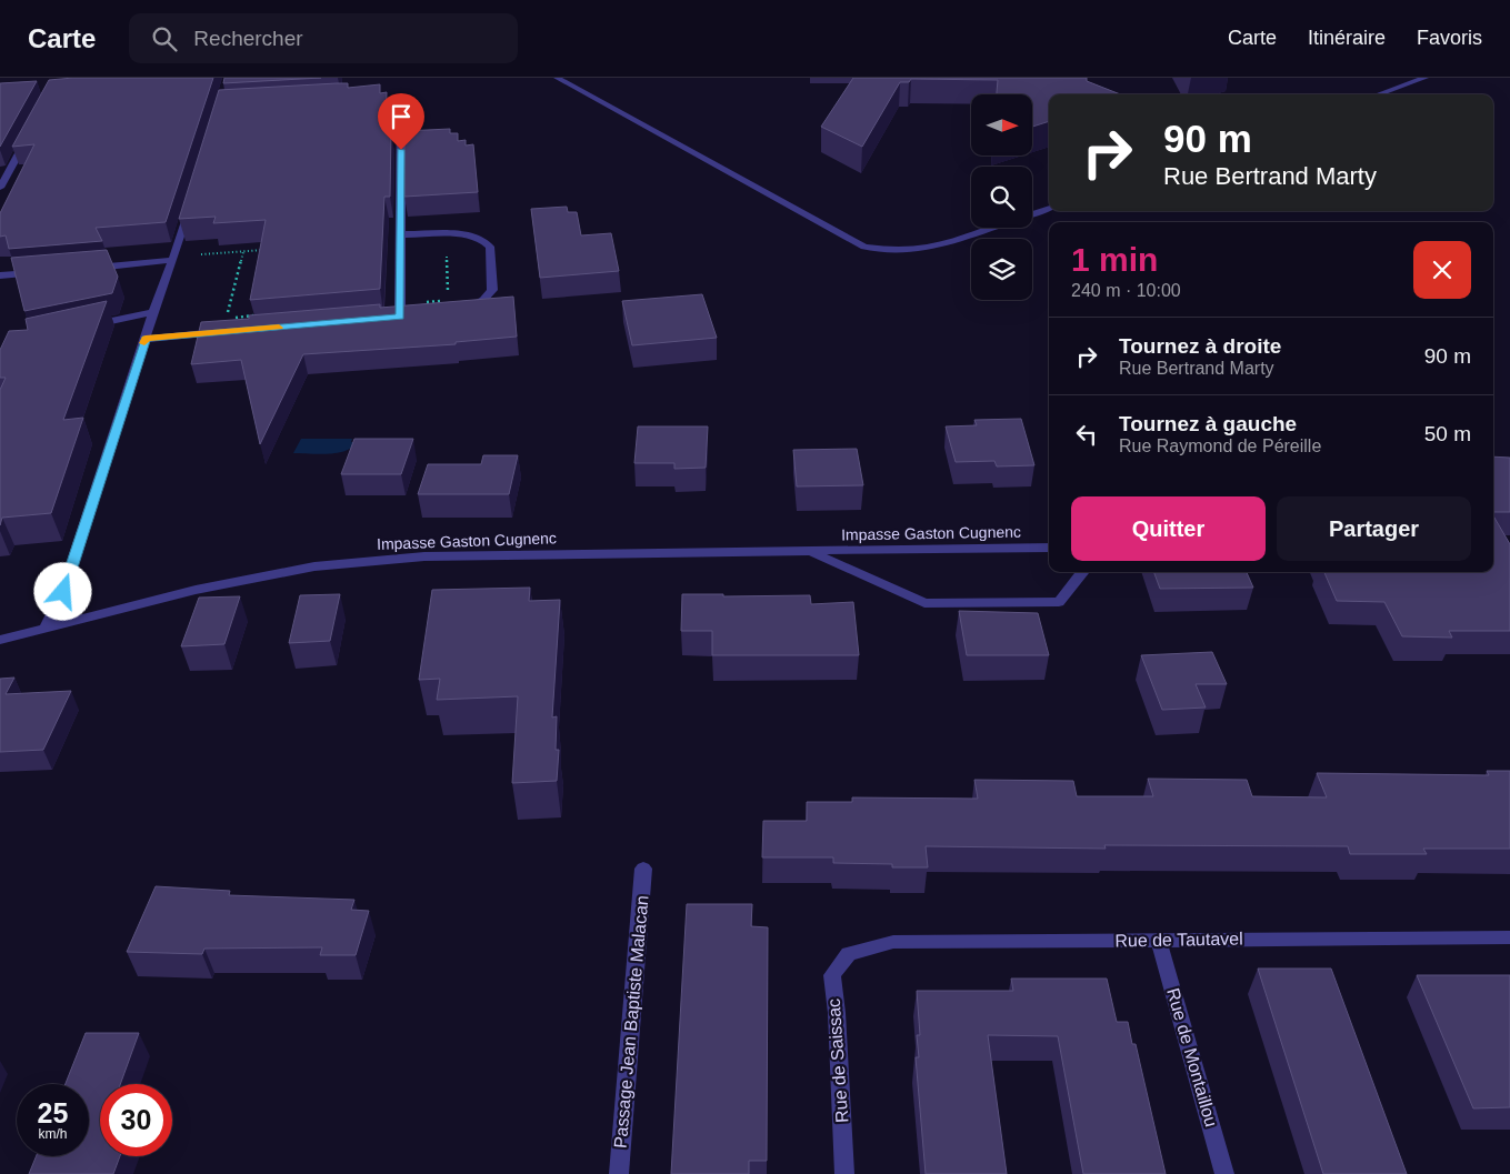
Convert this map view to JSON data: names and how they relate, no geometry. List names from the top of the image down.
{
  "streets": {
    "street": [
      "Impasse Gaston Cugnenc",
      "Rue de Tautavel",
      "Passage Jean Baptiste Malacan",
      "Rue de Montaillou",
      "Rue de Saissac"
    ]
  },
  "crossings": [
    ["Rue de Tautavel", "Rue de Montaillou"],
    ["Rue de Tautavel", "Rue de Saissac"]
  ],
  "north": "right",
  "page": {
    "header": "Carte",
    "search": "Rechercher",
    "nav": ["Carte", "Itinéraire", "Favoris"],
    "turn": ["90 m", "Rue Bertrand Marty"],
    "heading": ["1 min", "240 m · 10:00"],
    "list": [
      {
        "name": "Tournez à droite",
        "note": "Rue Bertrand Marty",
        "value": "90 m"
      },
      {
        "name": "Tournez à gauche",
        "note": "Rue Raymond de Péreille",
        "value": "50 m"
      }
    ],
    "buttons": ["Quitter", "Partager"],
    "speed": "25 km/h",
    "limit": "30"
  }
}
